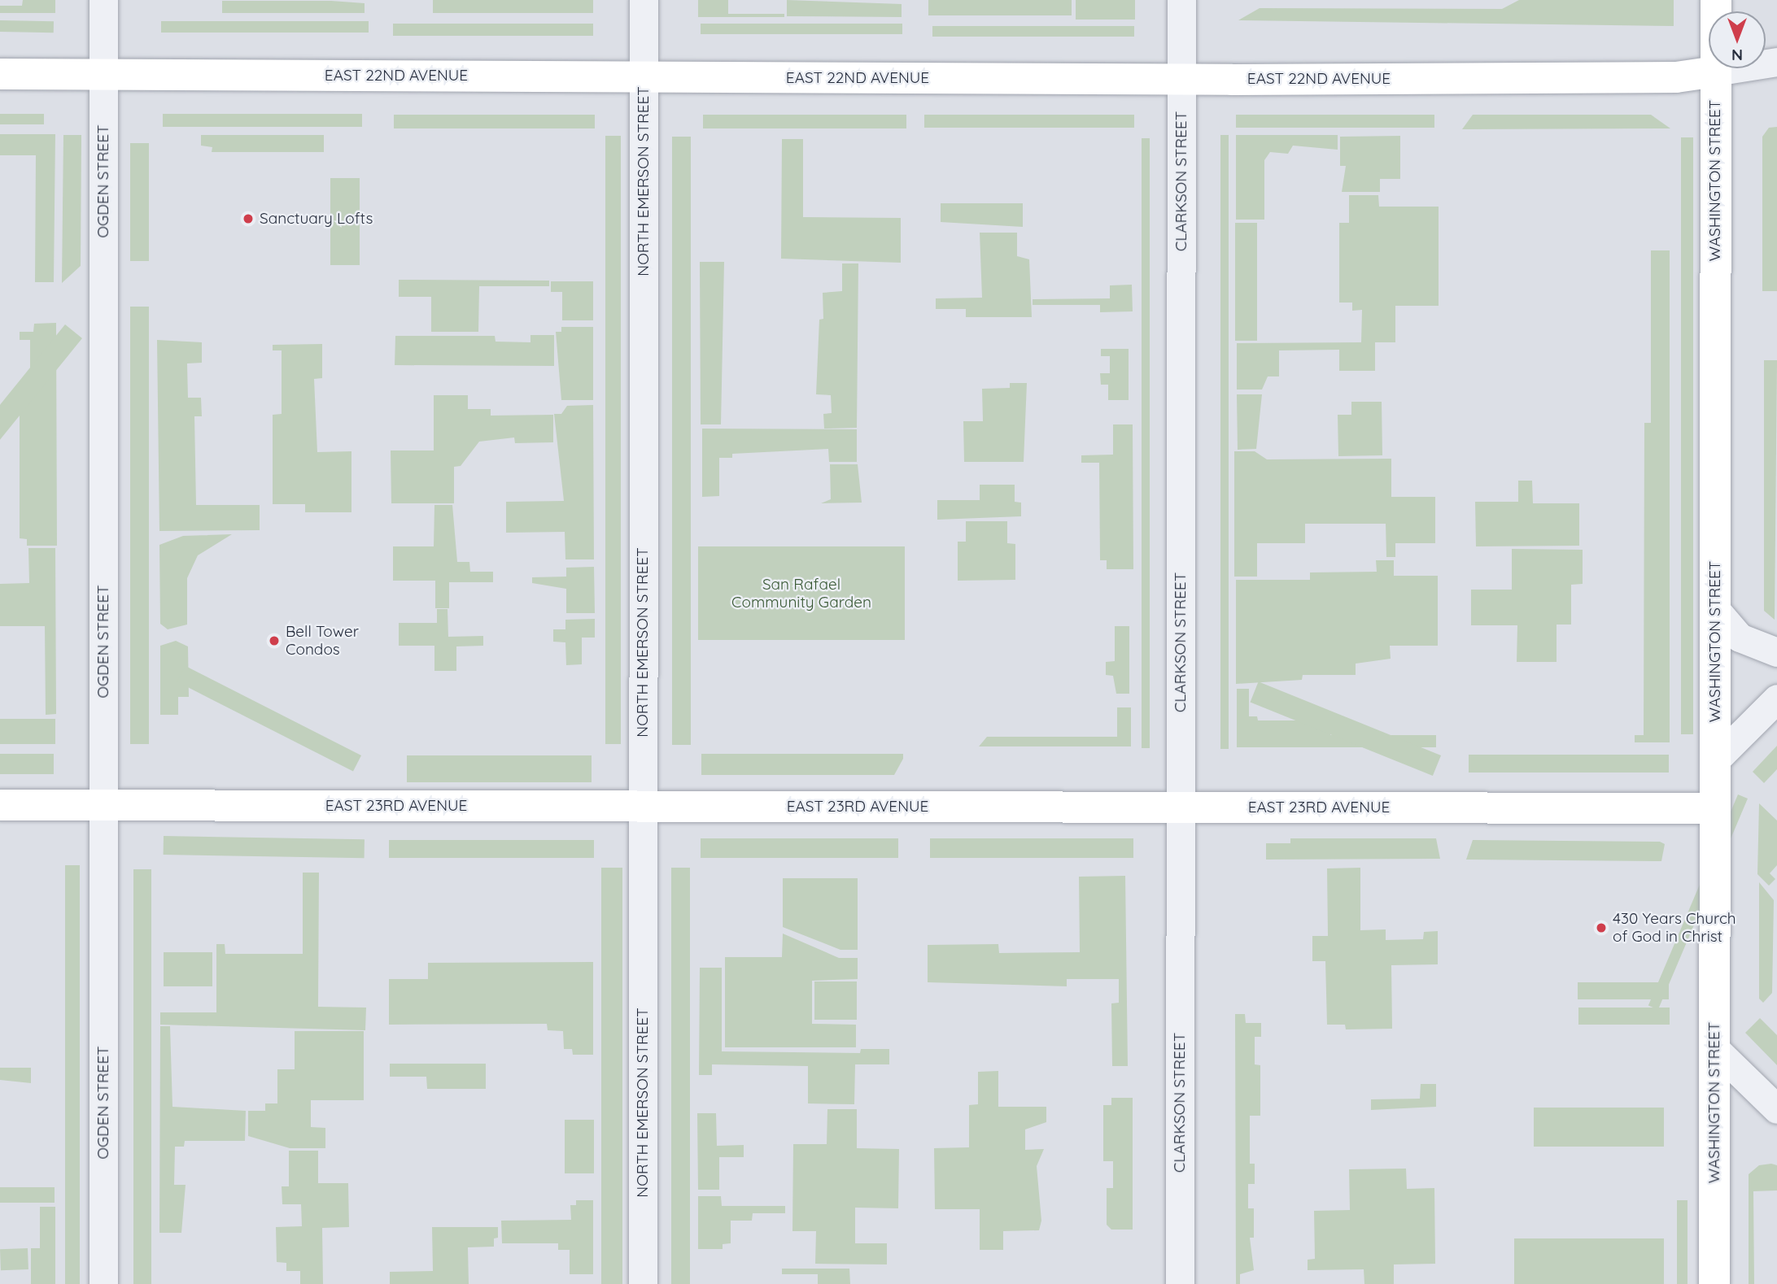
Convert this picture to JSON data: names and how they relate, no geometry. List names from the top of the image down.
{
  "streets": {
    "street": [
      "EAST 22ND AVENUE",
      "WASHINGTON STREET",
      "OGDEN STREET",
      "NORTH EMERSON STREET",
      "CLARKSON STREET",
      "EAST 23RD AVENUE"
    ]
  },
  "crossings": [
    ["EAST 22ND AVENUE", "WASHINGTON STREET"],
    ["EAST 22ND AVENUE", "OGDEN STREET"],
    ["EAST 22ND AVENUE", "NORTH EMERSON STREET"],
    ["EAST 22ND AVENUE", "CLARKSON STREET"],
    ["WASHINGTON STREET", "EAST 23RD AVENUE"],
    ["OGDEN STREET", "EAST 23RD AVENUE"],
    ["NORTH EMERSON STREET", "EAST 23RD AVENUE"],
    ["CLARKSON STREET", "EAST 23RD AVENUE"]
  ],
  "parks": ["San Rafael Community Garden"],
  "places": ["Sanctuary Lofts", "Bell Tower Condos", "430 Years Church of God in Christ"],
  "north": "bottom"
}
